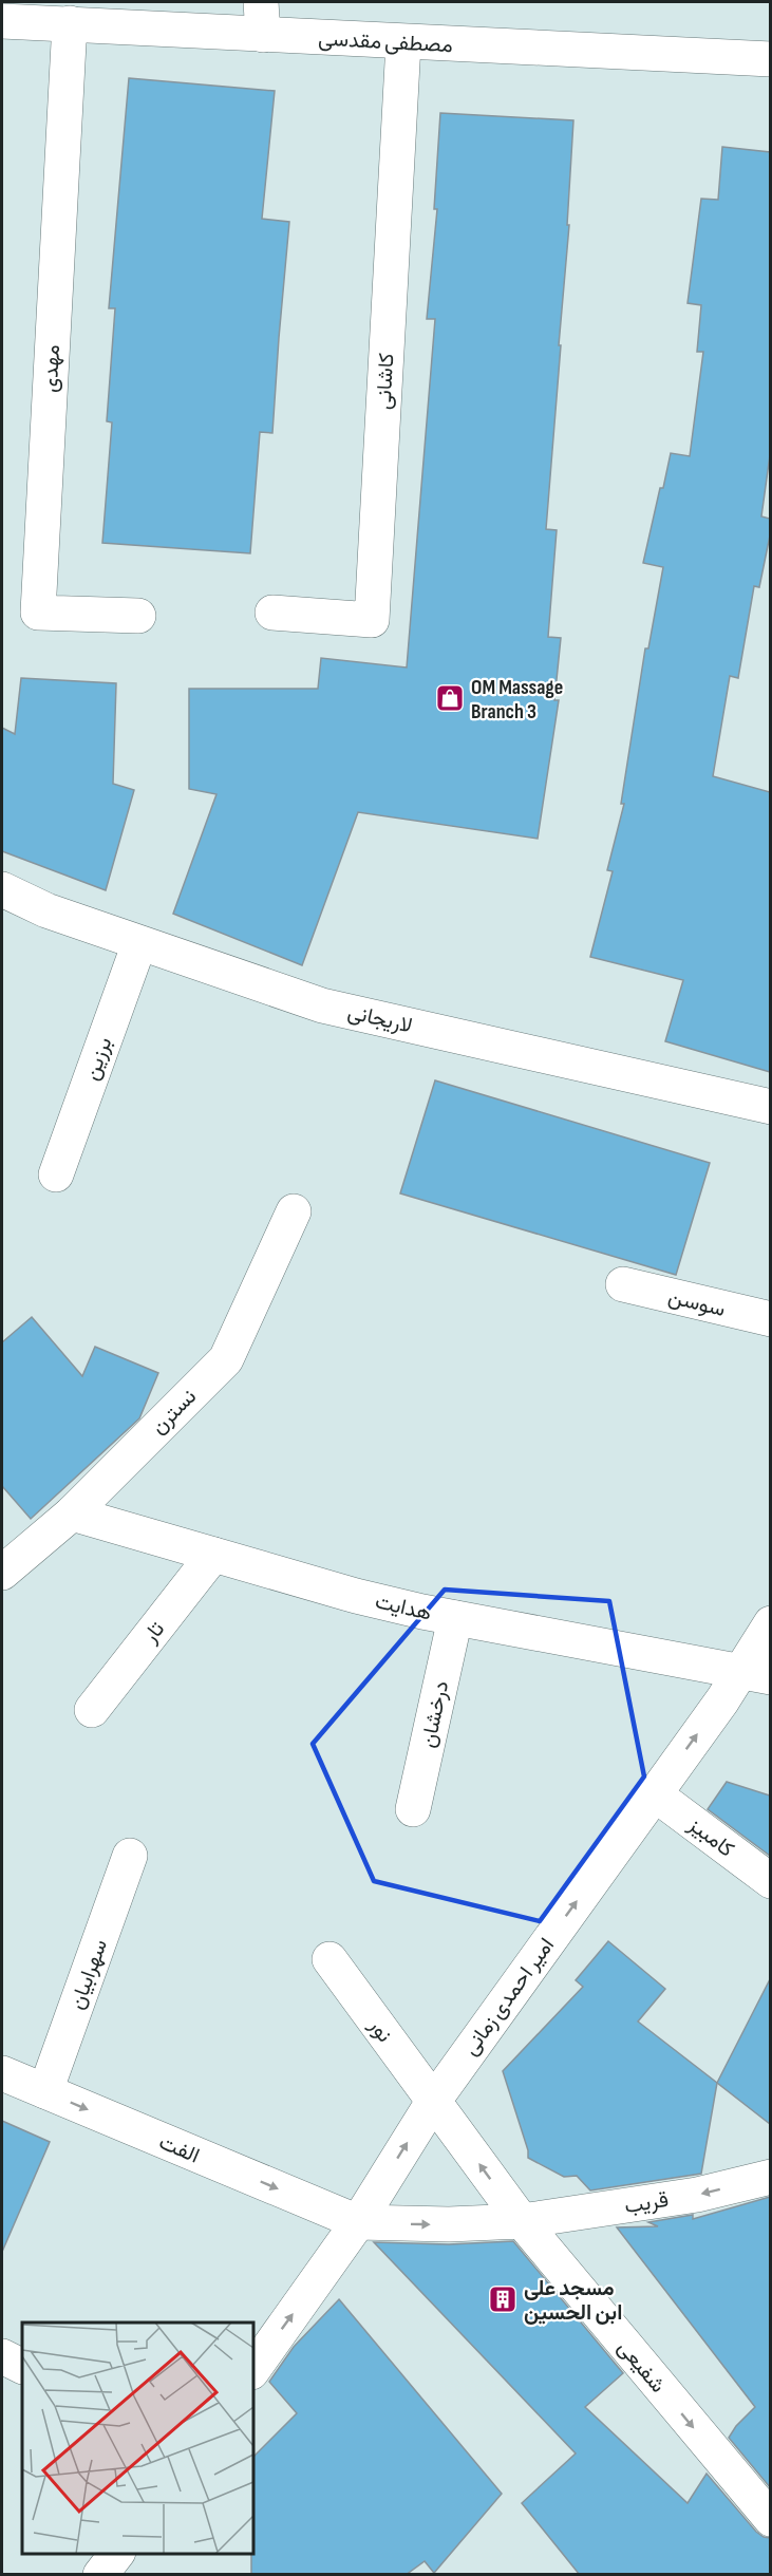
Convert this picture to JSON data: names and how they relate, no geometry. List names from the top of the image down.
{
  "streets": {
    "street": [
      "مصطفی مقدسی",
      "مهدی",
      "کاشانی",
      "لاریجانی",
      "برزین",
      "سوسن",
      "نسترن",
      "هدایت",
      "تار",
      "درخشان",
      "کامبیز",
      "سهرابیان",
      "امیر احمدی زمانی",
      "نور",
      "الفت",
      "قریب",
      "شفیعی"
    ]
  },
  "crossings": [
    ["مصطفی مقدسی", "مهدی"],
    ["مصطفی مقدسی", "کاشانی"],
    ["لاریجانی", "برزین"],
    ["نسترن", "هدایت"],
    ["هدایت", "تار"],
    ["هدایت", "درخشان"],
    ["هدایت", "امیر احمدی زمانی"],
    ["کامبیز", "امیر احمدی زمانی"],
    ["سهرابیان", "الفت"],
    ["امیر احمدی زمانی", "نور"],
    ["امیر احمدی زمانی", "الفت"],
    ["نور", "قریب"],
    ["نور", "شفیعی"],
    ["قریب", "شفیعی"]
  ],
  "one_way": [
    "امیر احمدی زمانی",
    "نور",
    "الفت",
    "قریب",
    "شفیعی"
  ],
  "places": {
    "shop": ["OM Massage Branch 3"],
    "building": ["مسجد علی ابن الحسین"]
  }
}
